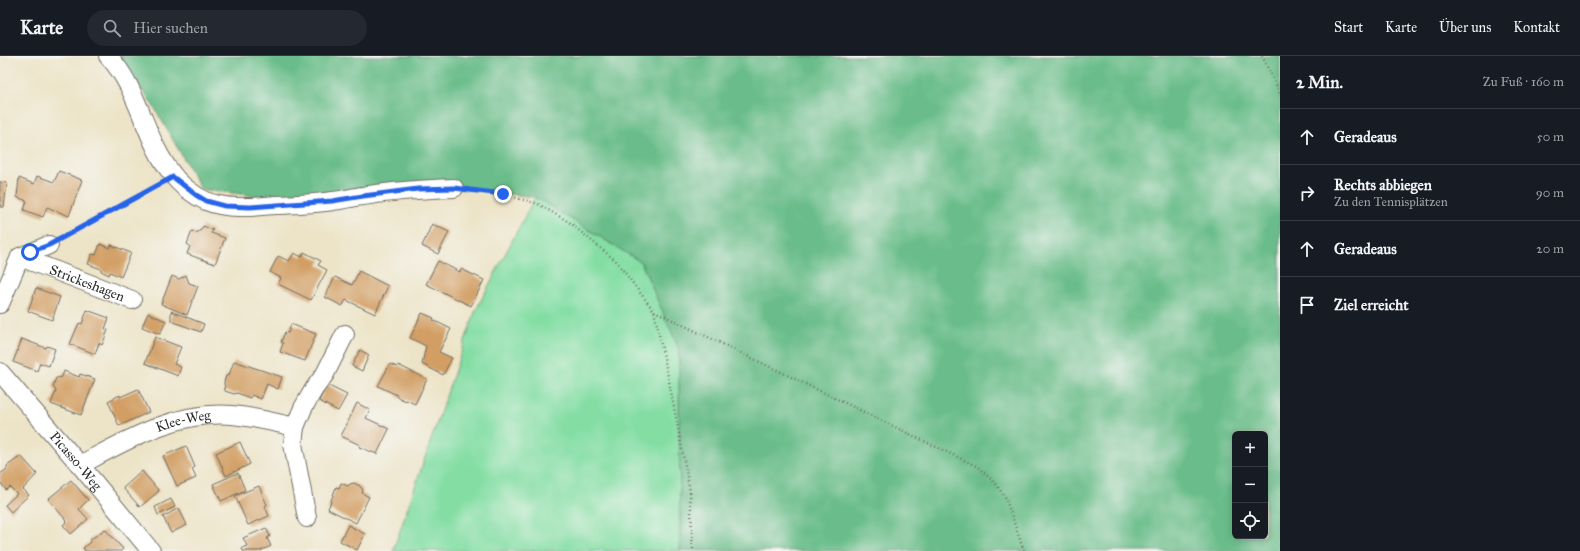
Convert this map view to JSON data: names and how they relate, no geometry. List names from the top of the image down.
{
  "streets": {
    "street": ["Strickeshagen", "Klee-Weg", "Picasso-Weg"]
  },
  "crossings": [
    ["Klee-Weg", "Picasso-Weg"]
  ],
  "page": {
    "header": "Karte",
    "search": "Hier suchen",
    "nav": [
      "Start",
      "Karte",
      "Über uns",
      "Kontakt"
    ],
    "heading": ["2 Min.", "Zu Fuß · 160 m"],
    "list": [
      ["Geradeaus", "50 m"],
      ["Rechts abbiegen", "Zu den Tennisplätzen", "90 m"],
      ["Geradeaus", "20 m"],
      "Ziel erreicht"
    ],
    "map_buttons": ["+", "−"]
  }
}
